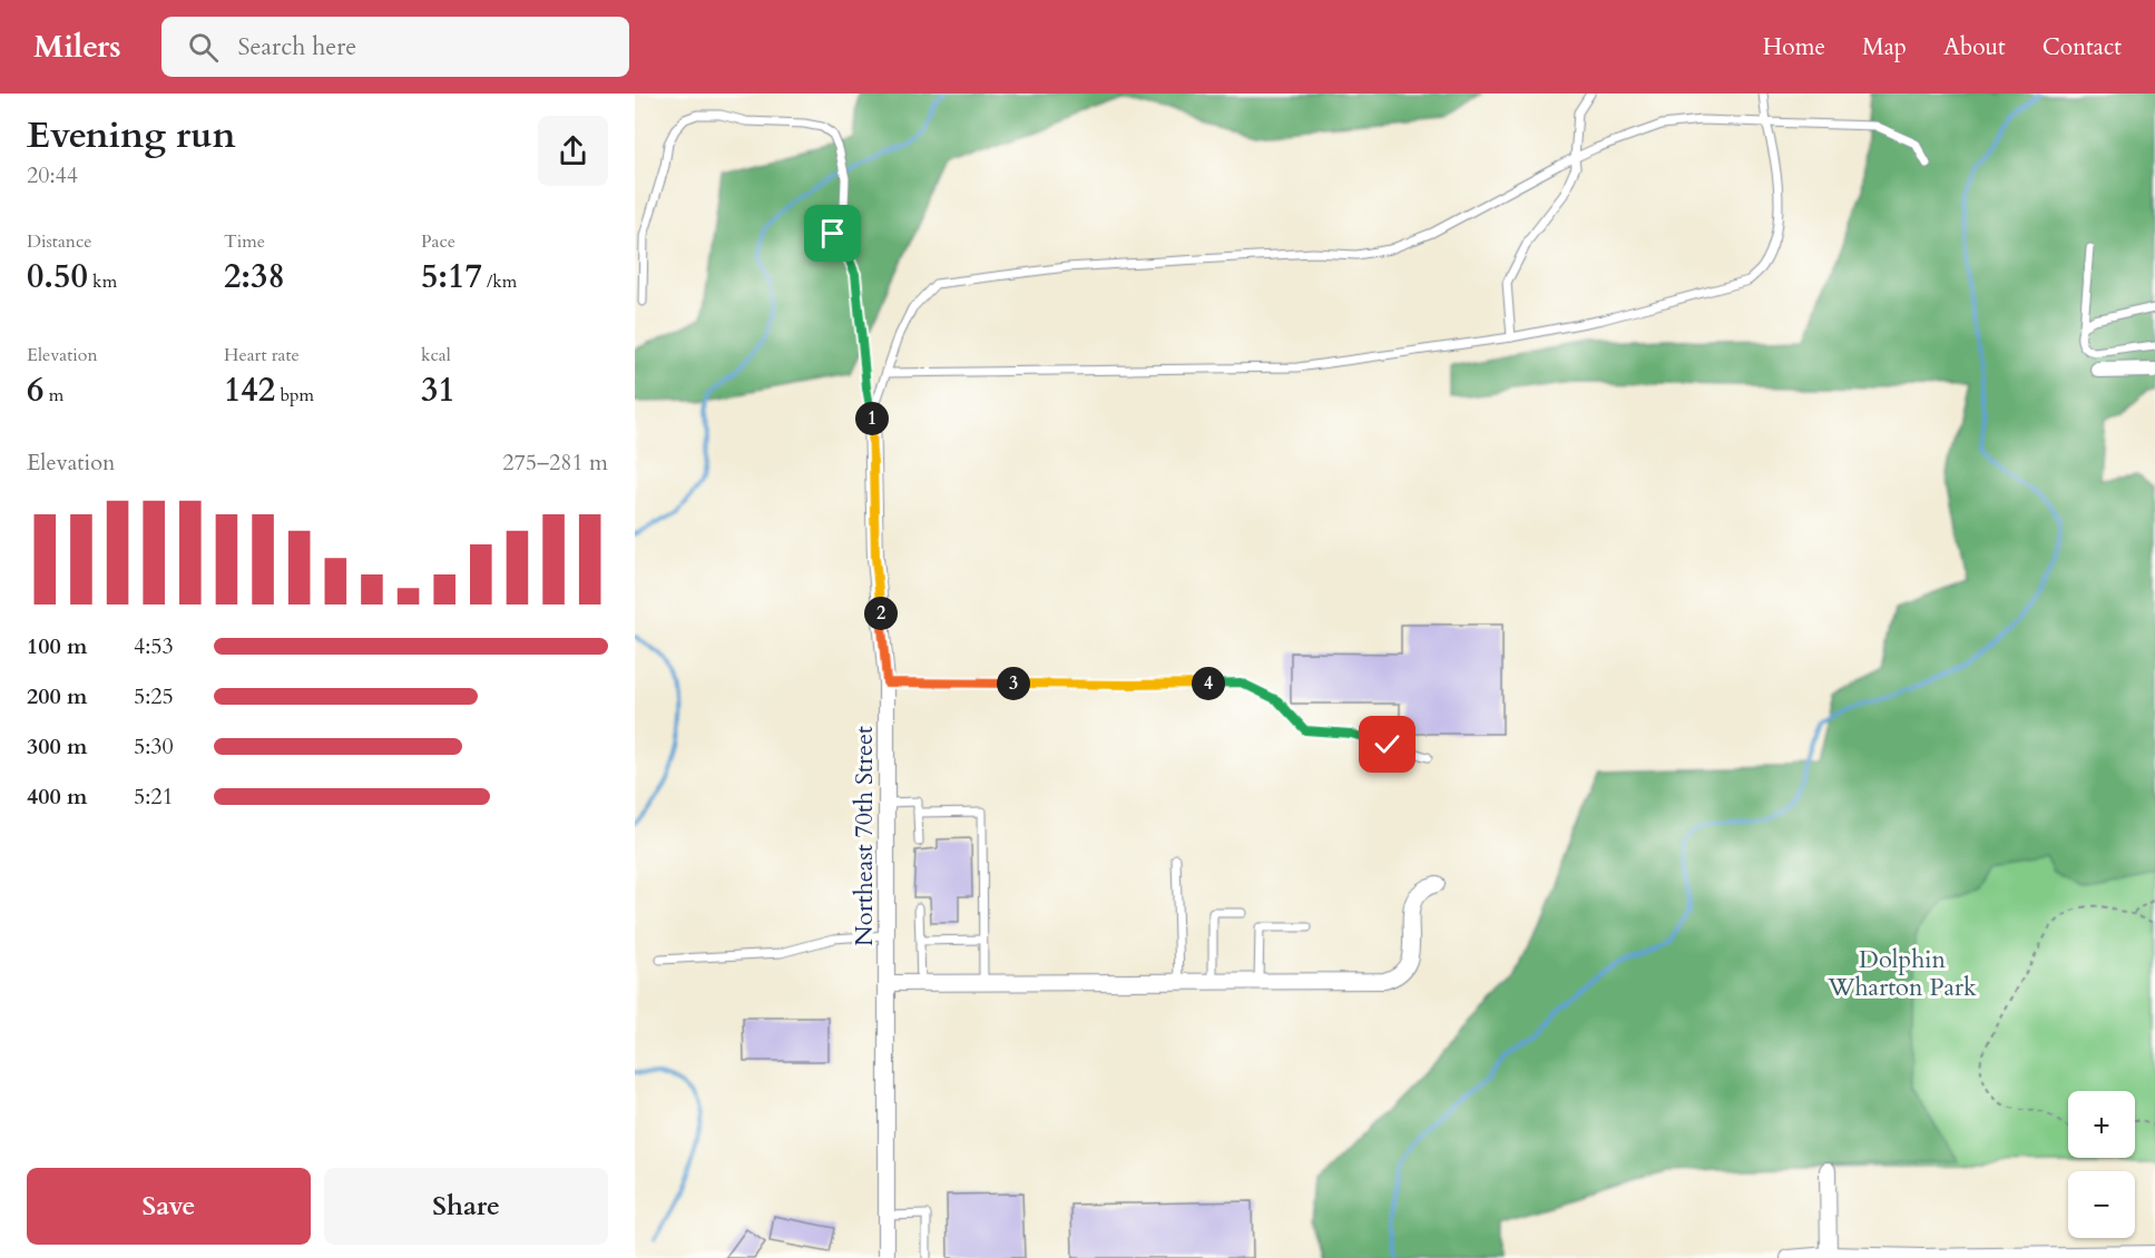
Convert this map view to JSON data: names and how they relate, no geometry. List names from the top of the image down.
{
  "streets": {
    "street": ["Northeast 70th Street"]
  },
  "parks": ["Dolphin Wharton Park"],
  "page": {
    "header": "Milers",
    "search": "Search here",
    "nav": [
      "Home",
      "Map",
      "About",
      "Contact"
    ],
    "heading": ["Evening run", "20:44"],
    "stats": [
      ["Distance", "0.50 km"],
      ["Time", "2:38"],
      ["Pace", "5:17 /km"],
      ["Elevation", "6 m"],
      ["Heart rate", "142 bpm"],
      ["kcal", "31"]
    ],
    "pins": [
      "1",
      "2",
      "3",
      "4"
    ],
    "chart": ["Elevation", "275–281 m"],
    "list": [
      {
        "name": "100 m",
        "note": "4:53"
      },
      {
        "name": "200 m",
        "note": "5:25"
      },
      {
        "name": "300 m",
        "note": "5:30"
      },
      {
        "name": "400 m",
        "note": "5:21"
      }
    ],
    "map_buttons": ["+", "−"],
    "buttons": ["Save", "Share"]
  }
}
